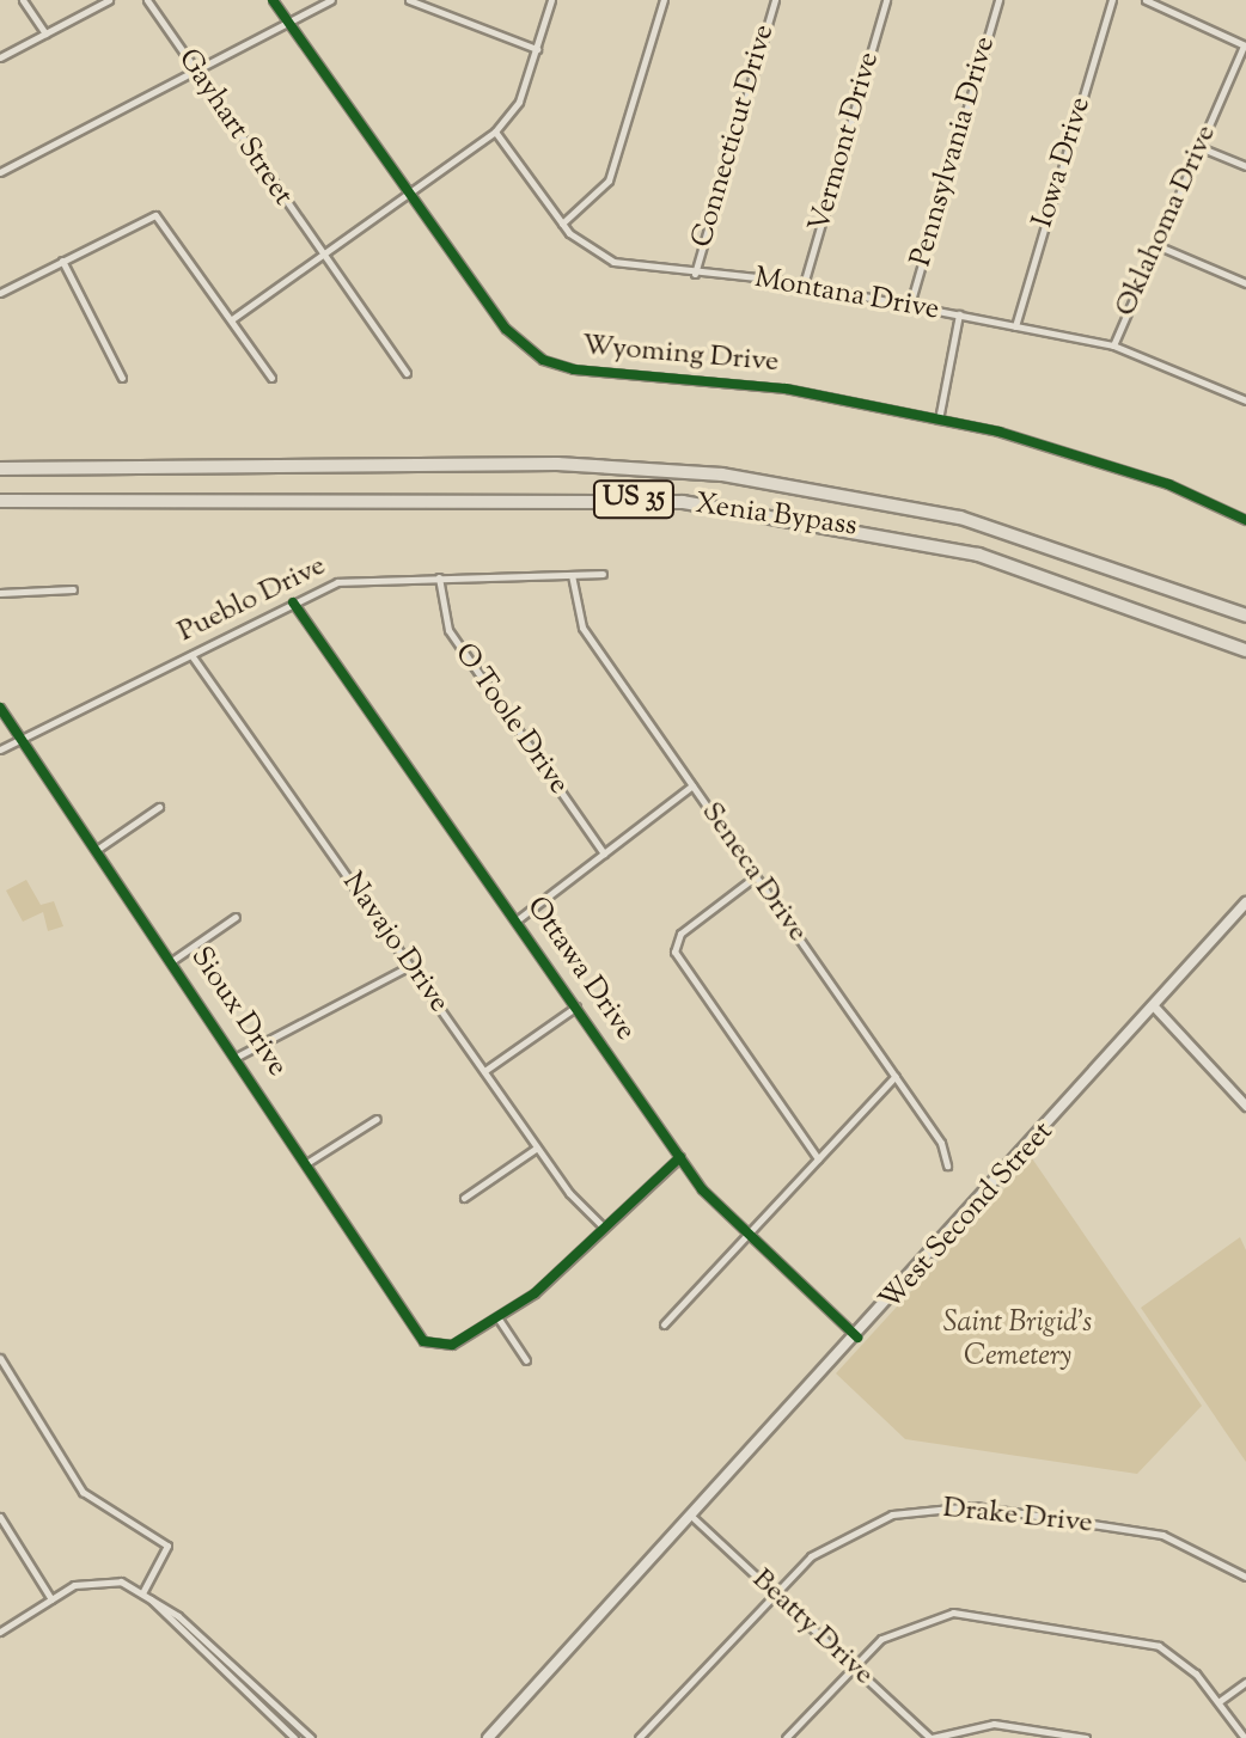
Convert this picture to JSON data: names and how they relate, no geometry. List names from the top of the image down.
{
  "streets": {
    "highway": ["US 35", "Xenia Bypass"],
    "main road": ["West Second Street"],
    "street": [
      "Gayhart Street",
      "Connecticut Drive",
      "Vermont Drive",
      "Pennsylvania Drive",
      "Iowa Drive",
      "Oklahoma Drive",
      "Montana Drive",
      "Wyoming Drive",
      "Pueblo Drive",
      "O Toole Drive",
      "Seneca Drive",
      "Navajo Drive",
      "Ottawa Drive",
      "Sioux Drive",
      "Drake Drive",
      "Beatty Drive"
    ]
  },
  "crossings": [
    ["Connecticut Drive", "Montana Drive"],
    ["Vermont Drive", "Montana Drive"],
    ["Pennsylvania Drive", "Montana Drive"],
    ["Iowa Drive", "Montana Drive"],
    ["Oklahoma Drive", "Montana Drive"],
    ["Pueblo Drive", "O Toole Drive"],
    ["Pueblo Drive", "Seneca Drive"],
    ["Pueblo Drive", "Navajo Drive"],
    ["Pueblo Drive", "Ottawa Drive"],
    ["Pueblo Drive", "Sioux Drive"],
    ["Ottawa Drive", "West Second Street"],
    ["West Second Street", "Beatty Drive"],
    ["Drake Drive", "Beatty Drive"]
  ],
  "parks": ["Saint Brigid’s Cemetery"]
}
